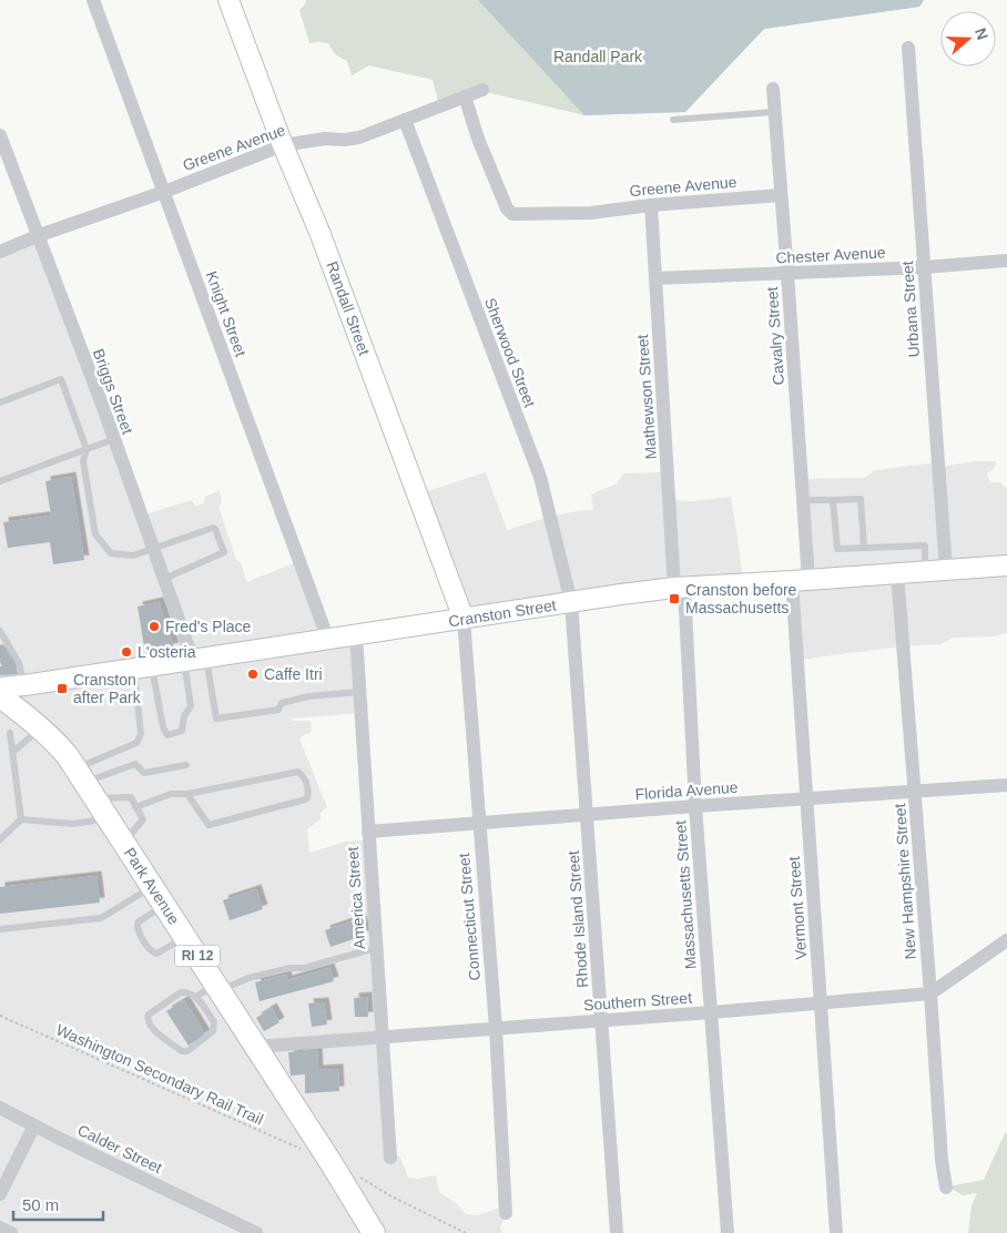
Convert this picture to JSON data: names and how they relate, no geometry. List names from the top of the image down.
{
  "streets": {
    "main road": [
      "Randall Street",
      "Cranston Street",
      "Park Avenue",
      "RI 12"
    ],
    "street": [
      "Greene Avenue",
      "Chester Avenue",
      "Urbana Street",
      "Knight Street",
      "Cavalry Street",
      "Sherwood Street",
      "Briggs Street",
      "Mathewson Street",
      "Florida Avenue",
      "New Hampshire Street",
      "Massachusetts Street",
      "America Street",
      "Vermont Street",
      "Connecticut Street",
      "Rhode Island Street",
      "Southern Street",
      "Calder Street"
    ],
    "path": ["Washington Secondary Rail Trail"]
  },
  "crossings": [
    ["Greene Avenue", "Randall Street"],
    ["Greene Avenue", "Knight Street"],
    ["Greene Avenue", "Cavalry Street"],
    ["Greene Avenue", "Sherwood Street"],
    ["Greene Avenue", "Briggs Street"],
    ["Greene Avenue", "Mathewson Street"],
    ["Chester Avenue", "Urbana Street"],
    ["Chester Avenue", "Cavalry Street"],
    ["Chester Avenue", "Mathewson Street"],
    ["Randall Street", "Cranston Street"],
    ["Randall Street", "Connecticut Street"],
    ["Urbana Street", "Cranston Street"],
    ["Knight Street", "Cranston Street"],
    ["Cavalry Street", "Cranston Street"],
    ["Cavalry Street", "Vermont Street"],
    ["Sherwood Street", "Cranston Street"],
    ["Sherwood Street", "Rhode Island Street"],
    ["Briggs Street", "Cranston Street"],
    ["Mathewson Street", "Cranston Street"],
    ["Mathewson Street", "Massachusetts Street"],
    ["Cranston Street", "New Hampshire Street"],
    ["Cranston Street", "Massachusetts Street"],
    ["Cranston Street", "America Street"],
    ["Cranston Street", "Vermont Street"],
    ["Cranston Street", "Connecticut Street"],
    ["Cranston Street", "Rhode Island Street"],
    ["Florida Avenue", "New Hampshire Street"],
    ["Florida Avenue", "Massachusetts Street"],
    ["Florida Avenue", "America Street"],
    ["Florida Avenue", "Vermont Street"],
    ["Florida Avenue", "Connecticut Street"],
    ["Florida Avenue", "Rhode Island Street"],
    ["New Hampshire Street", "Southern Street"],
    ["Park Avenue", "Southern Street"],
    ["Massachusetts Street", "Southern Street"],
    ["America Street", "Southern Street"],
    ["Vermont Street", "Southern Street"],
    ["Connecticut Street", "Southern Street"],
    ["Rhode Island Street", "Southern Street"]
  ],
  "parks": ["Randall Park"],
  "places": {
    "transit": ["Cranston before Massachusetts", "Cranston after Park"],
    "other": ["Fred's Place", "L'osteria", "Caffe Itri"]
  },
  "scale_bar": "50 m",
  "north": "right"
}
